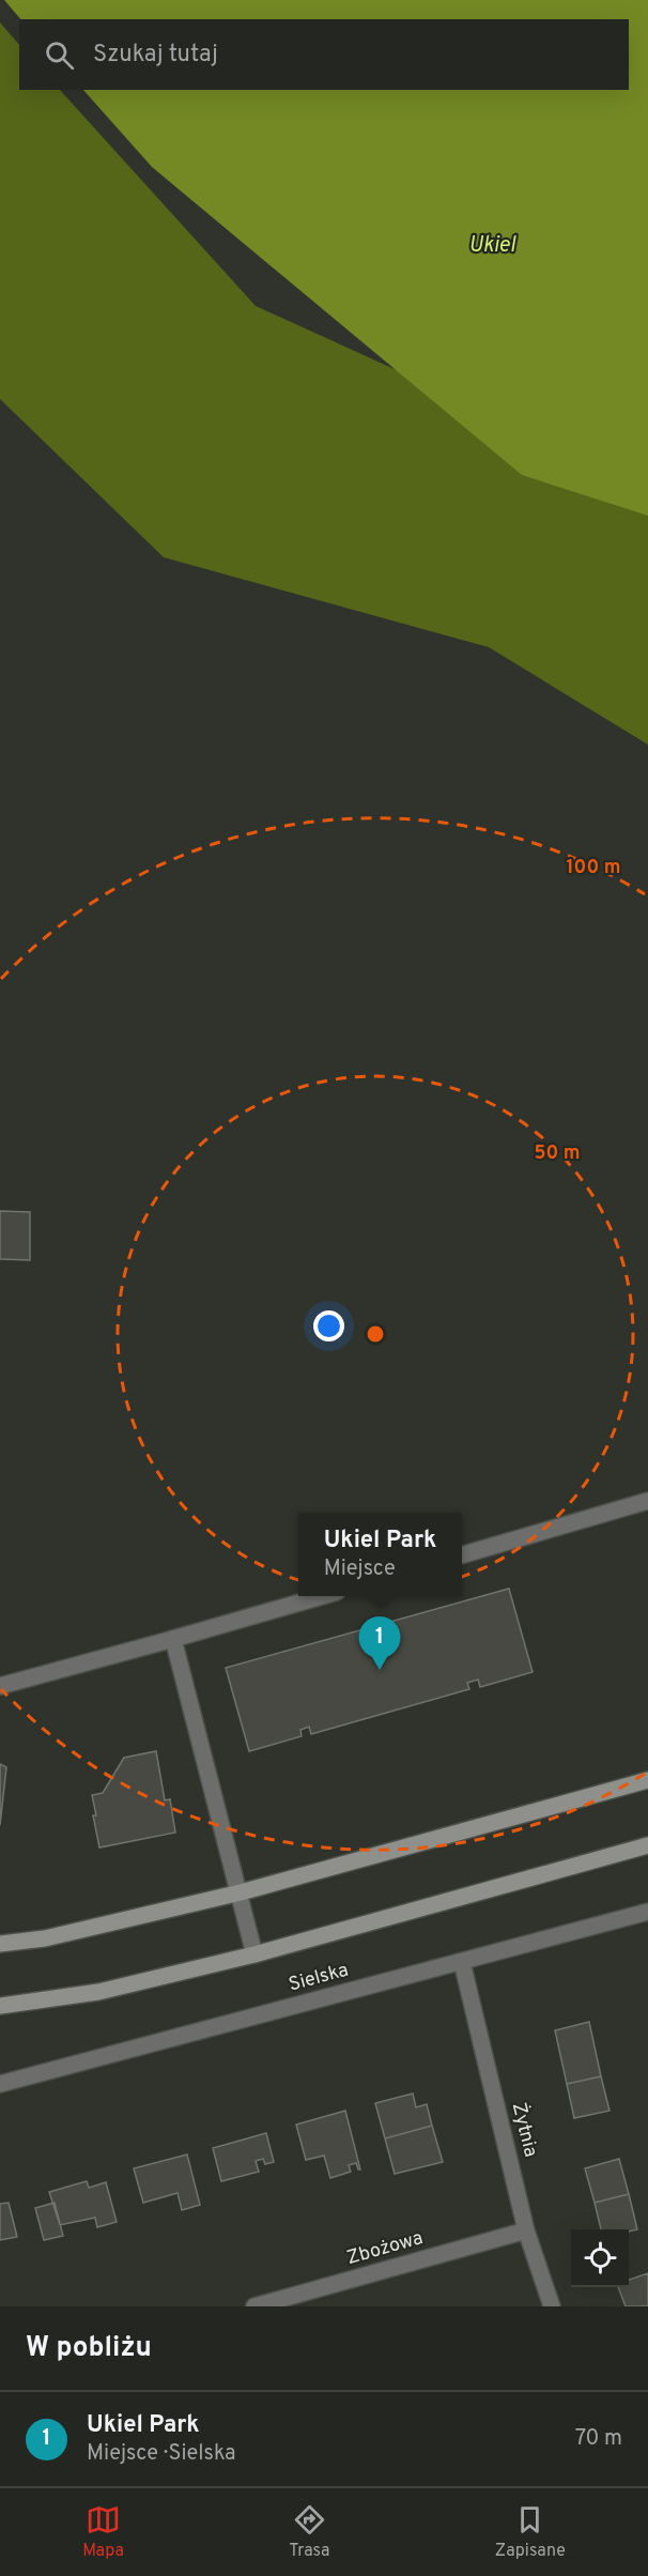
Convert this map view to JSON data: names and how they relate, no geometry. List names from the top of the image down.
{
  "streets": {
    "main road": ["Sielska"],
    "street": ["Żytnia", "Zbożowa"]
  },
  "crossings": [
    ["Sielska", "Żytnia"],
    ["Żytnia", "Zbożowa"]
  ],
  "water": ["Ukiel"],
  "page": {
    "search": "Szukaj tutaj",
    "popup": ["Ukiel Park", "Miejsce"],
    "pins": "1",
    "heading": "W pobliżu",
    "list": [
      {
        "mark": "1",
        "name": "Ukiel Park",
        "note": "Miejsce · Sielska",
        "value": "70 m"
      }
    ],
    "nav": ["Mapa", "Trasa", "Zapisane"]
  },
  "rings": ["100 m", "50 m"]
}
